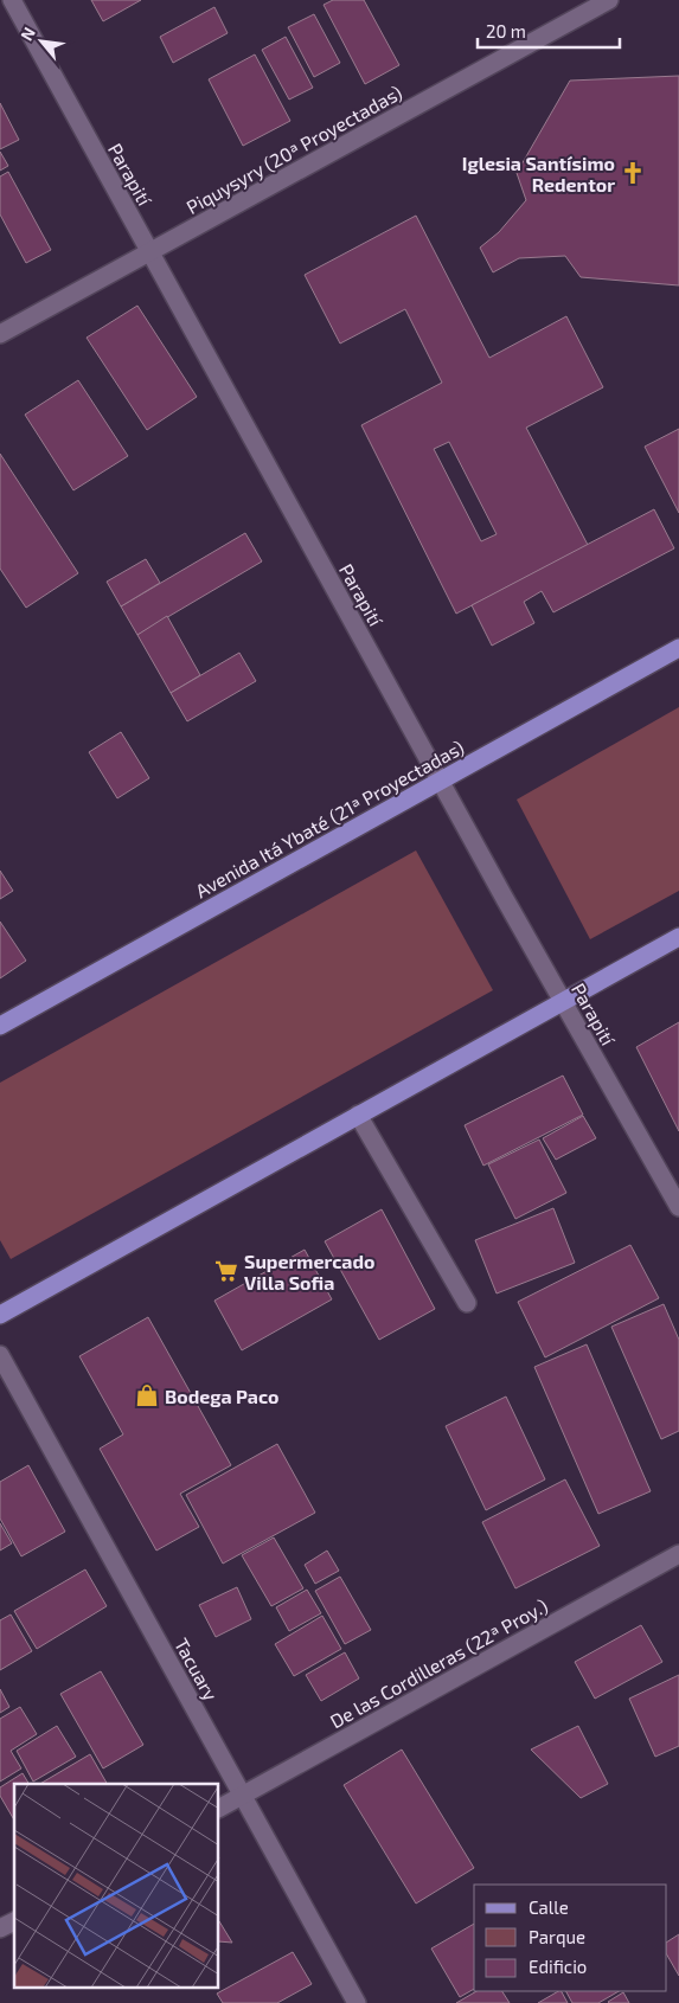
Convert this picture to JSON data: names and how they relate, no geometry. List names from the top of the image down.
{
  "streets": {
    "main road": ["Avenida Itá Ybaté (21ª Proyectadas)"],
    "street": [
      "Piquysyry (20ª Proyectadas)",
      "Parapití",
      "De las Cordilleras (22ª Proy.)",
      "Tacuary"
    ]
  },
  "crossings": [
    ["Piquysyry (20ª Proyectadas)", "Parapití"],
    ["Parapití", "Avenida Itá Ybaté (21ª Proyectadas)"],
    ["De las Cordilleras (22ª Proy.)", "Tacuary"]
  ],
  "places": {
    "church": ["Iglesia Santísimo Redentor"],
    "supermarket": ["Supermercado Villa Sofia"],
    "shop": ["Bodega Paco"]
  },
  "legend": ["Calle", "Parque", "Edificio"],
  "scale_bar": "20 m",
  "north": "top left"
}
